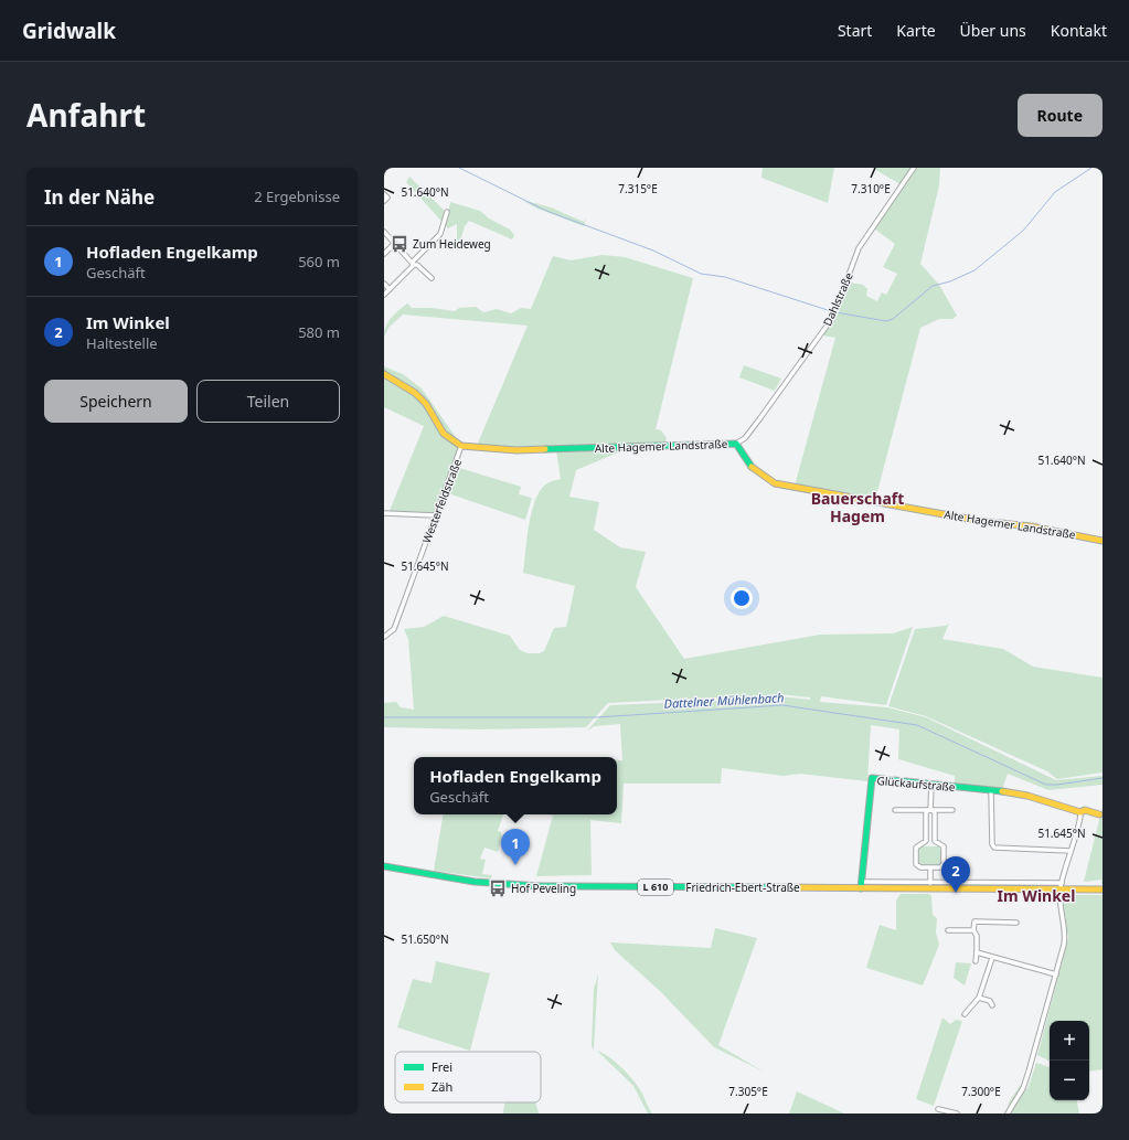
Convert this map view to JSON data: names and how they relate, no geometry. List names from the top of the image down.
{
  "streets": {
    "street": [
      "Dahlstraße",
      "Alte Hagemer Landstraße",
      "Westerfeldstraße",
      "Glückaufstraße",
      "L 610",
      "Friedrich-Ebert-Straße"
    ]
  },
  "crossings": [
    ["Dahlstraße", "Alte Hagemer Landstraße"],
    ["Alte Hagemer Landstraße", "Westerfeldstraße"],
    ["Glückaufstraße", "Friedrich-Ebert-Straße"]
  ],
  "districts": ["Bauerschaft Hagem", "Im Winkel"],
  "water": ["Dattelner Mühlenbach"],
  "places": {
    "bus stop": ["Zum Heideweg", "Hof Peveling"]
  },
  "legend": ["Frei", "Zäh"],
  "page": {
    "header": "Gridwalk",
    "nav": [
      "Start",
      "Karte",
      "Über uns",
      "Kontakt"
    ],
    "title": "Anfahrt",
    "buttons": [
      "Route",
      ["Speichern", "Teilen"]
    ],
    "heading": ["In der Nähe", "2 Ergebnisse"],
    "list": [
      {
        "mark": "1",
        "name": "Hofladen Engelkamp",
        "note": "Geschäft",
        "value": "560 m"
      },
      {
        "mark": "2",
        "name": "Im Winkel",
        "note": "Haltestelle",
        "value": "580 m"
      }
    ],
    "popup": ["Hofladen Engelkamp", "Geschäft"],
    "pins": ["1", "2"],
    "map_buttons": ["+", "−"]
  },
  "coordinates": [
    "7.315°E",
    "7.310°E",
    "51.640°N",
    "51.645°N",
    "51.650°N",
    "7.305°E",
    "7.300°E"
  ]
}
